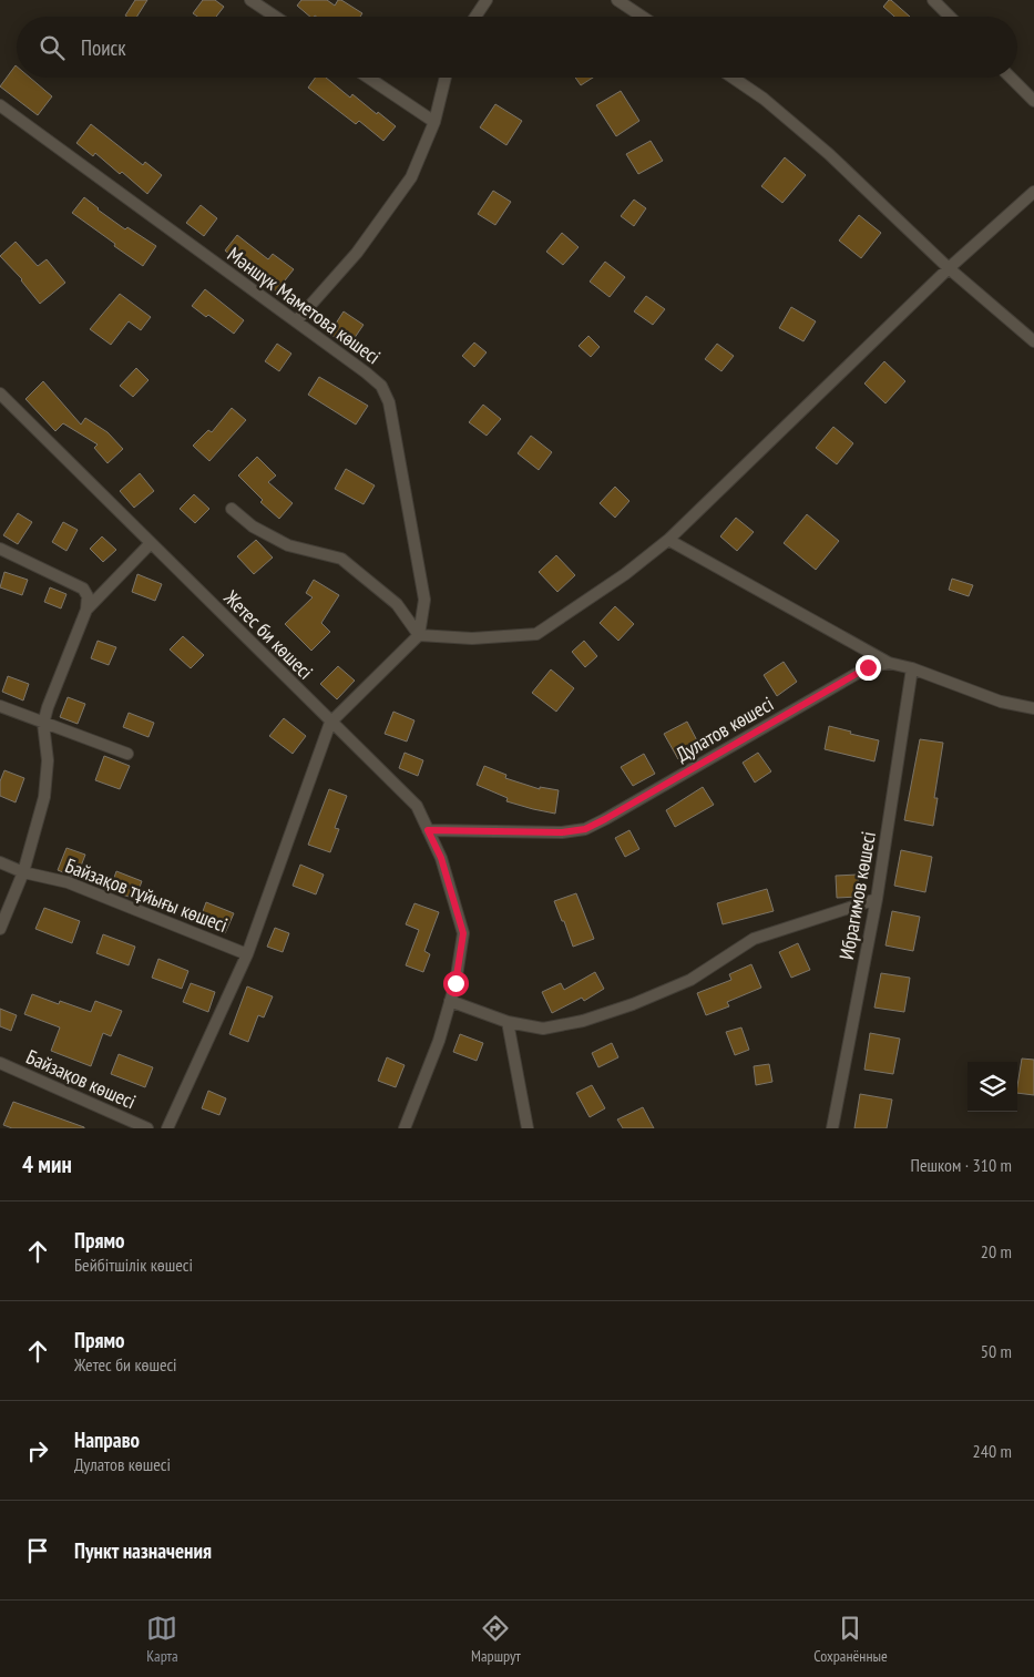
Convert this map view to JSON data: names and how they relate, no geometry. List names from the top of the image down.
{
  "streets": {
    "street": [
      "Мәншүк Маметова көшесі",
      "Жетес би көшесі",
      "Дулатов көшесі",
      "Байзақов тұйығы көшесі",
      "Ибрагимов көшесі",
      "Байзақов көшесі"
    ]
  },
  "crossings": [
    ["Жетес би көшесі", "Дулатов көшесі"],
    ["Дулатов көшесі", "Ибрагимов көшесі"]
  ],
  "page": {
    "search": "Поиск",
    "heading": ["4 мин", "Пешком · 310 m"],
    "list": [
      ["Прямо", "Бейбітшілік көшесі", "20 m"],
      ["Прямо", "Жетес би көшесі", "50 m"],
      ["Направо", "Дулатов көшесі", "240 m"],
      "Пункт назначения"
    ],
    "nav": ["Карта", "Маршрут", "Сохранённые"]
  }
}
